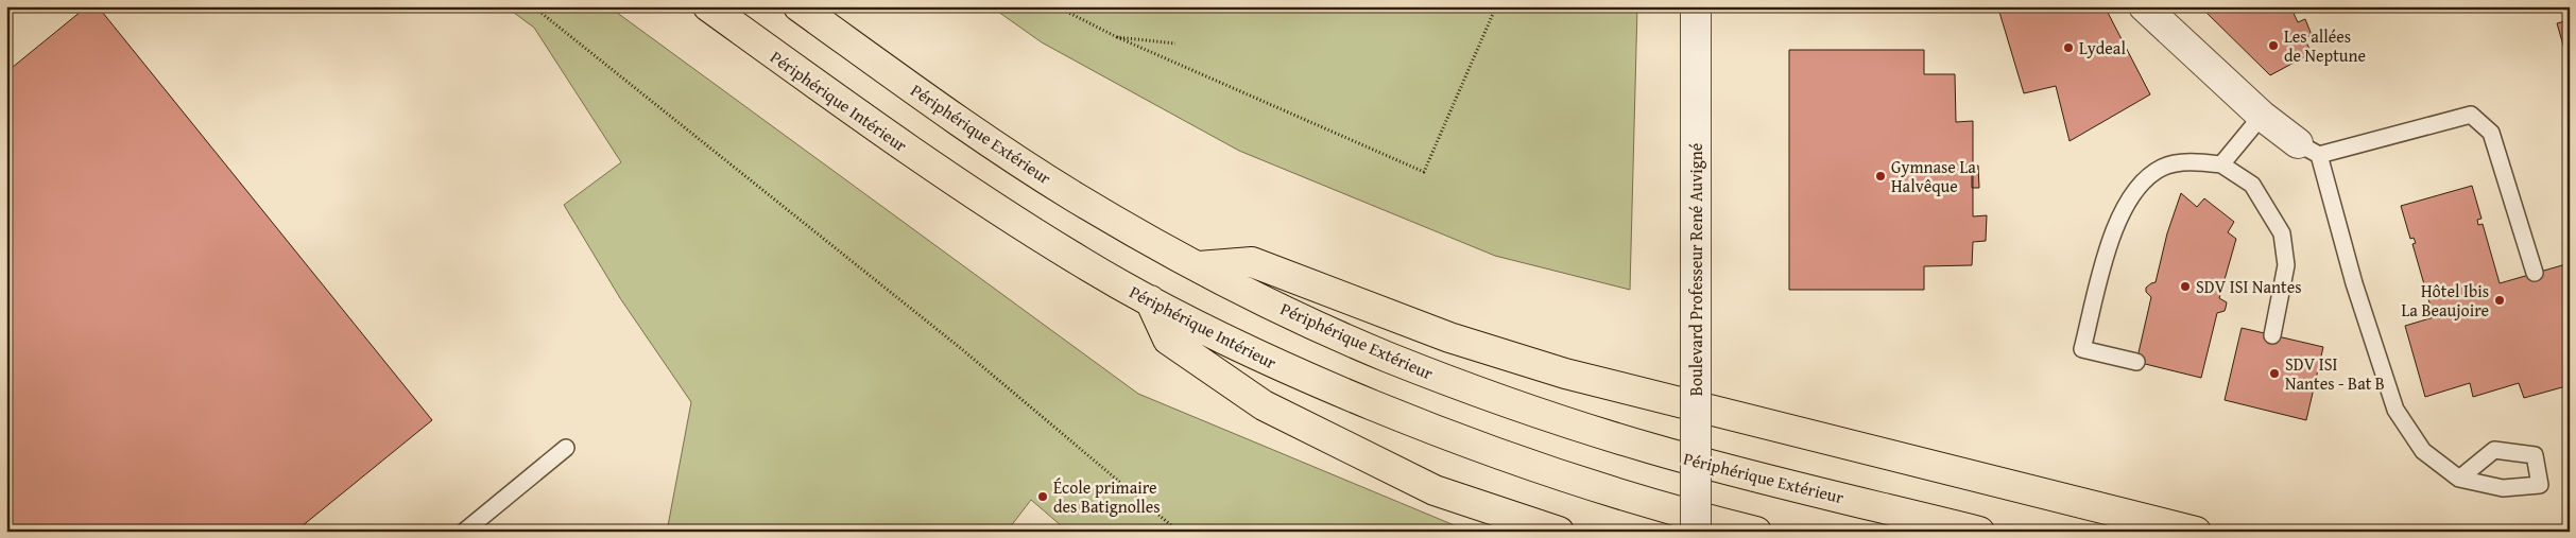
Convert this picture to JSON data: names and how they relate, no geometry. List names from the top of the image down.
{
  "streets": {
    "highway": ["Périphérique Intérieur", "Périphérique Extérieur"],
    "street": ["Boulevard Professeur René Auvigné"]
  },
  "places": [
    "Les allées de Neptune",
    "Lydeal",
    "Gymnase La Halvêque",
    "SDV ISI Nantes",
    "Hôtel Ibis La Beaujoire",
    "SDV ISI Nantes - Bat B",
    "École primaire des Batignolles"
  ]
}
